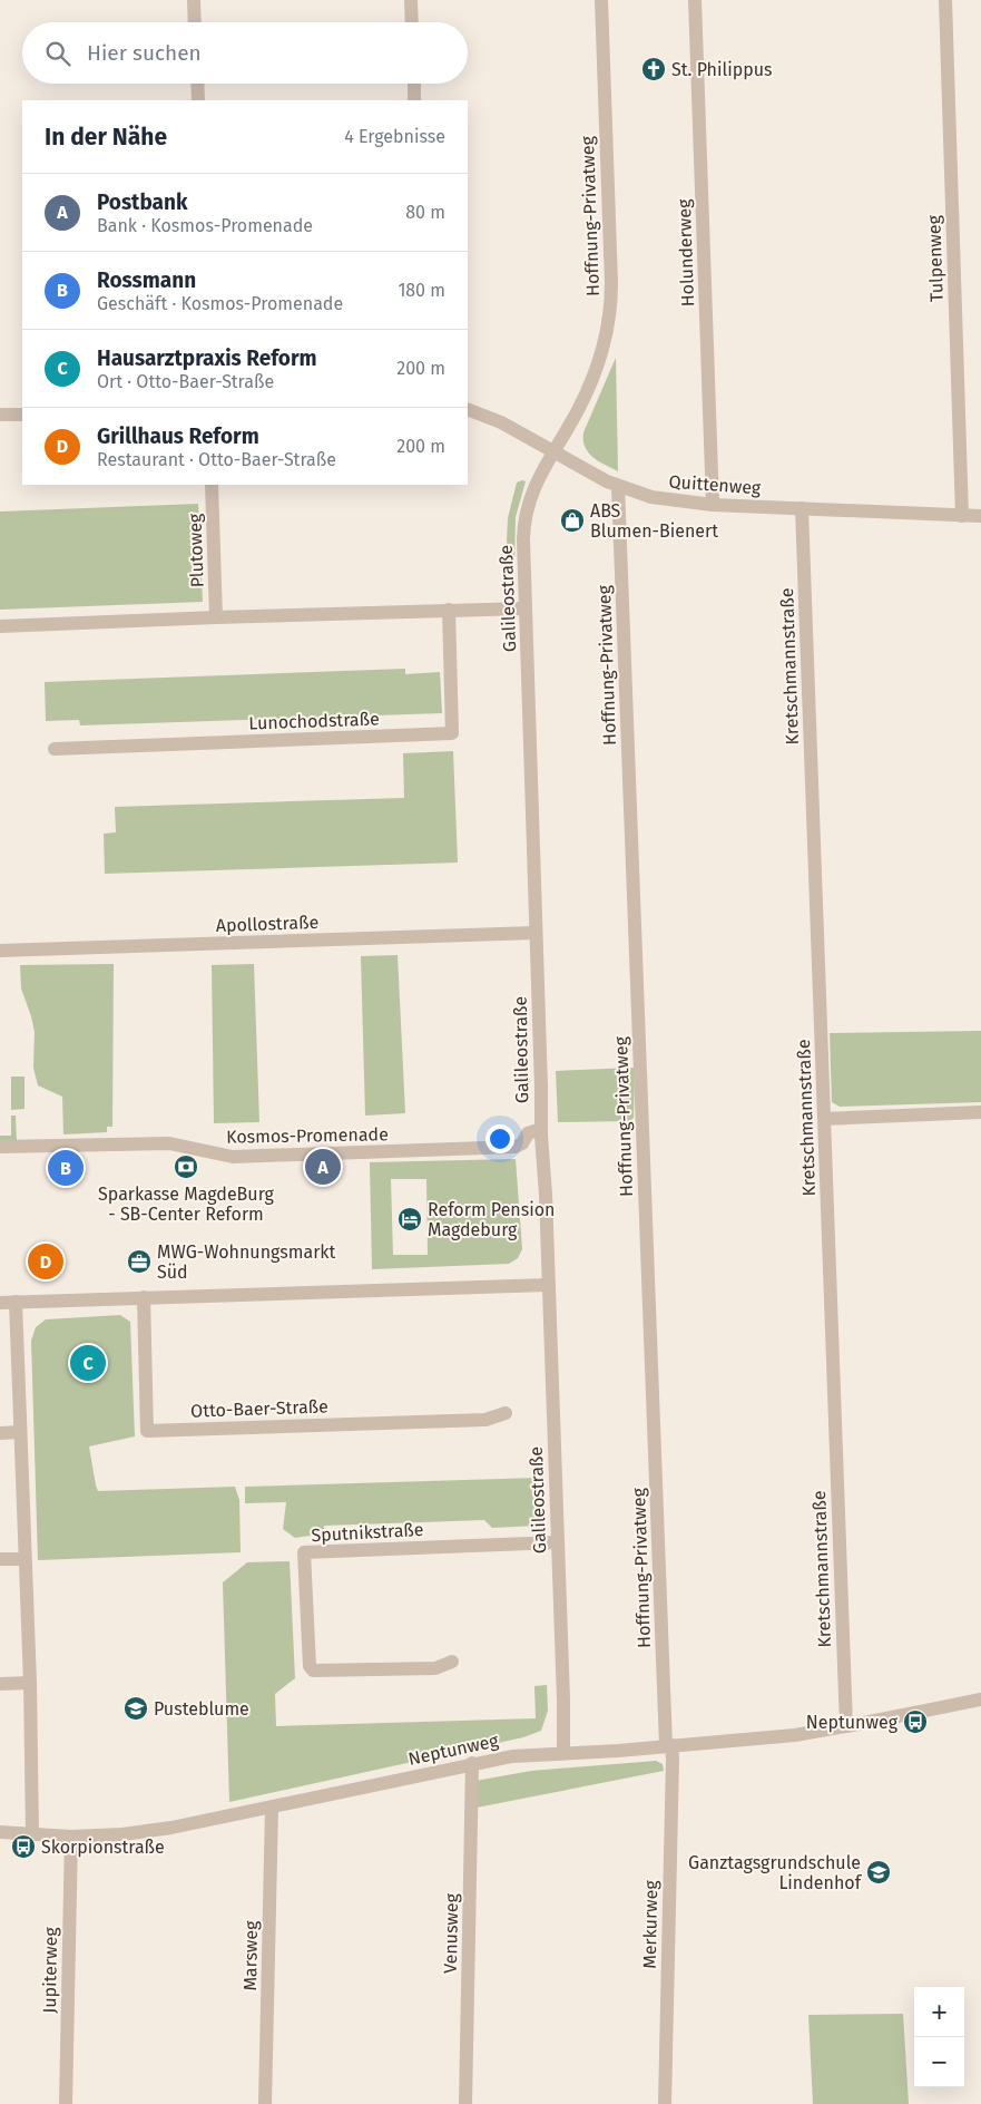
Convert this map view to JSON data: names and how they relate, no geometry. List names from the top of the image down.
{
  "streets": {
    "street": [
      "Hoffnung-Privatweg",
      "Holunderweg",
      "Tulpenweg",
      "Quittenweg",
      "Plutoweg",
      "Galileostraße",
      "Kretschmannstraße",
      "Lunochodstraße",
      "Apollostraße",
      "Kosmos-Promenade",
      "Otto-Baer-Straße",
      "Sputnikstraße",
      "Neptunweg",
      "Merkurweg",
      "Venusweg",
      "Marsweg",
      "Jupiterweg"
    ]
  },
  "crossings": [
    ["Hoffnung-Privatweg", "Quittenweg"],
    ["Hoffnung-Privatweg", "Galileostraße"],
    ["Hoffnung-Privatweg", "Neptunweg"],
    ["Hoffnung-Privatweg", "Merkurweg"],
    ["Holunderweg", "Quittenweg"],
    ["Tulpenweg", "Quittenweg"],
    ["Quittenweg", "Galileostraße"],
    ["Quittenweg", "Kretschmannstraße"],
    ["Galileostraße", "Apollostraße"],
    ["Galileostraße", "Kosmos-Promenade"],
    ["Galileostraße", "Sputnikstraße"],
    ["Galileostraße", "Neptunweg"],
    ["Kretschmannstraße", "Neptunweg"],
    ["Neptunweg", "Merkurweg"],
    ["Neptunweg", "Venusweg"],
    ["Neptunweg", "Marsweg"],
    ["Neptunweg", "Jupiterweg"]
  ],
  "places": {
    "church": ["St. Philippus"],
    "shop": ["ABS Blumen-Bienert"],
    "bank": ["Sparkasse MagdeBurg - SB-Center Reform"],
    "hotel": ["Reform Pension Magdeburg"],
    "office": ["MWG-Wohnungsmarkt Süd"],
    "school or university": ["Pusteblume", "Ganztagsgrundschule Lindenhof"],
    "bus stop": ["Neptunweg", "Skorpionstraße"]
  },
  "page": {
    "search": "Hier suchen",
    "heading": ["In der Nähe", "4 Ergebnisse"],
    "list": [
      {
        "mark": "A",
        "name": "Postbank",
        "note": "Bank · Kosmos-Promenade",
        "value": "80 m"
      },
      {
        "mark": "B",
        "name": "Rossmann",
        "note": "Geschäft · Kosmos-Promenade",
        "value": "180 m"
      },
      {
        "mark": "C",
        "name": "Hausarztpraxis Reform",
        "note": "Ort · Otto-Baer-Straße",
        "value": "200 m"
      },
      {
        "mark": "D",
        "name": "Grillhaus Reform",
        "note": "Restaurant · Otto-Baer-Straße",
        "value": "200 m"
      }
    ],
    "pins": [
      "A",
      "B",
      "D",
      "C"
    ],
    "map_buttons": ["+", "−"]
  }
}
